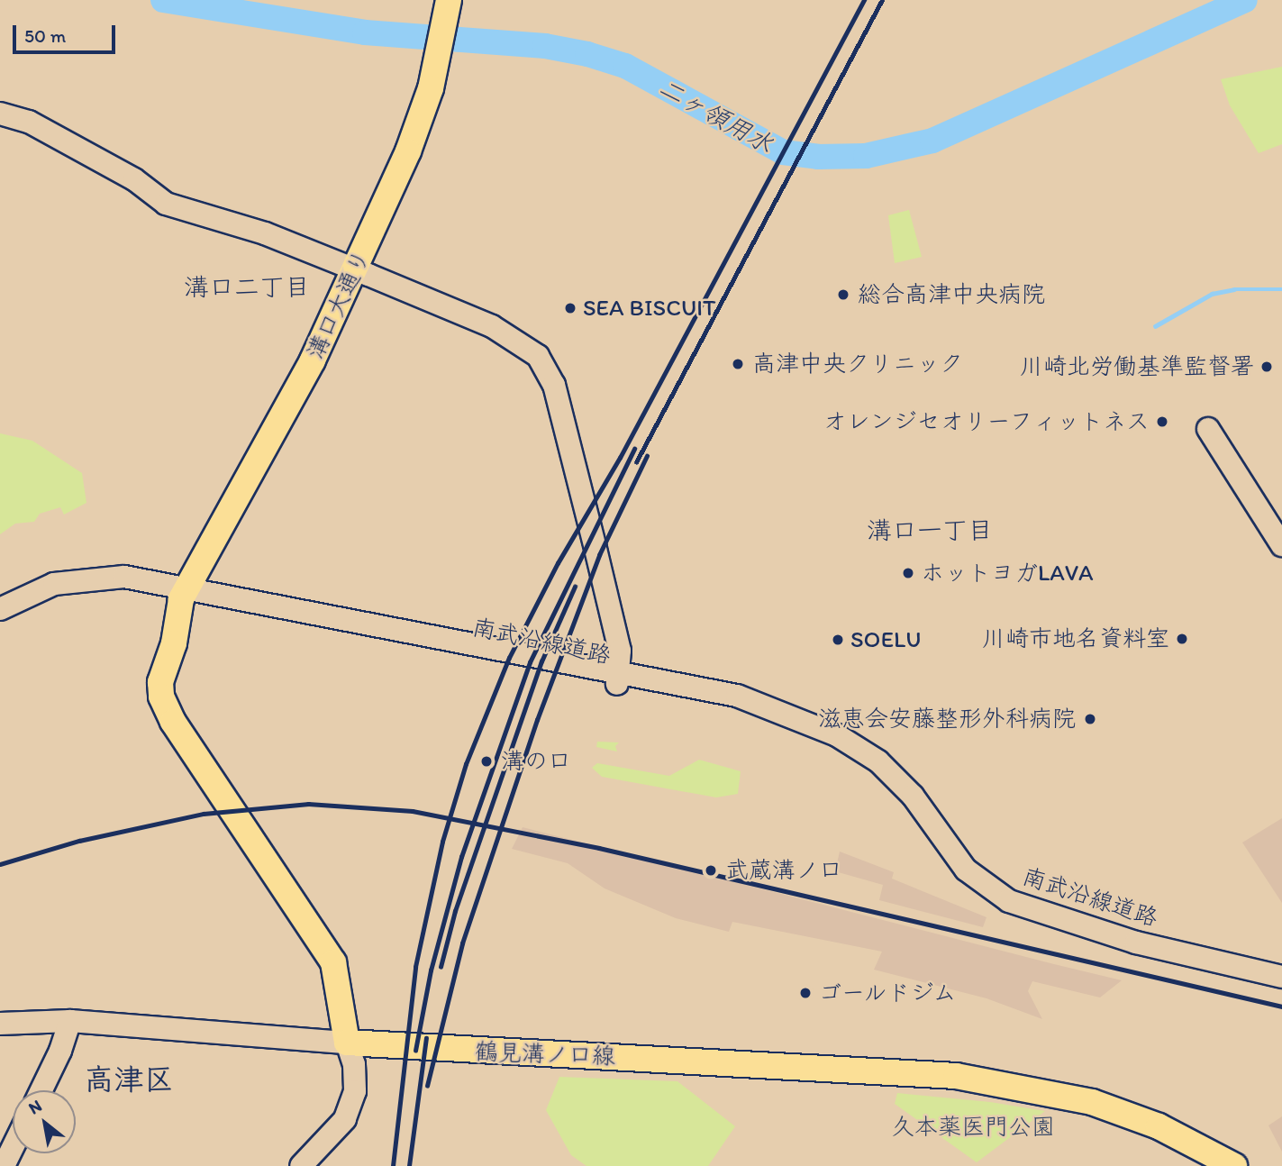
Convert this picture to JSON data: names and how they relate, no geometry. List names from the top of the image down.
{
  "streets": {
    "main road": ["溝口大通り", "鶴見溝ノ口線"],
    "street": ["南武沿線道路"]
  },
  "crossings": [
    ["溝口大通り", "南武沿線道路"]
  ],
  "districts": ["溝口二丁目", "溝口一丁目", "高津区"],
  "water": ["二ヶ領用水"],
  "parks": ["久本薬医門公園"],
  "places": [
    "総合高津中央病院",
    "SEA BISCUIT",
    "高津中央クリニック",
    "川崎北労働基準監督署",
    "オレンジセオリーフィットネス",
    "ホットヨガLAVA",
    "川崎市地名資料室",
    "SOELU",
    "滋恵会安藤整形外科病院",
    "溝の口",
    "武蔵溝ノ口",
    "ゴールドジム"
  ],
  "scale_bar": "50 m",
  "north": "top left"
}
